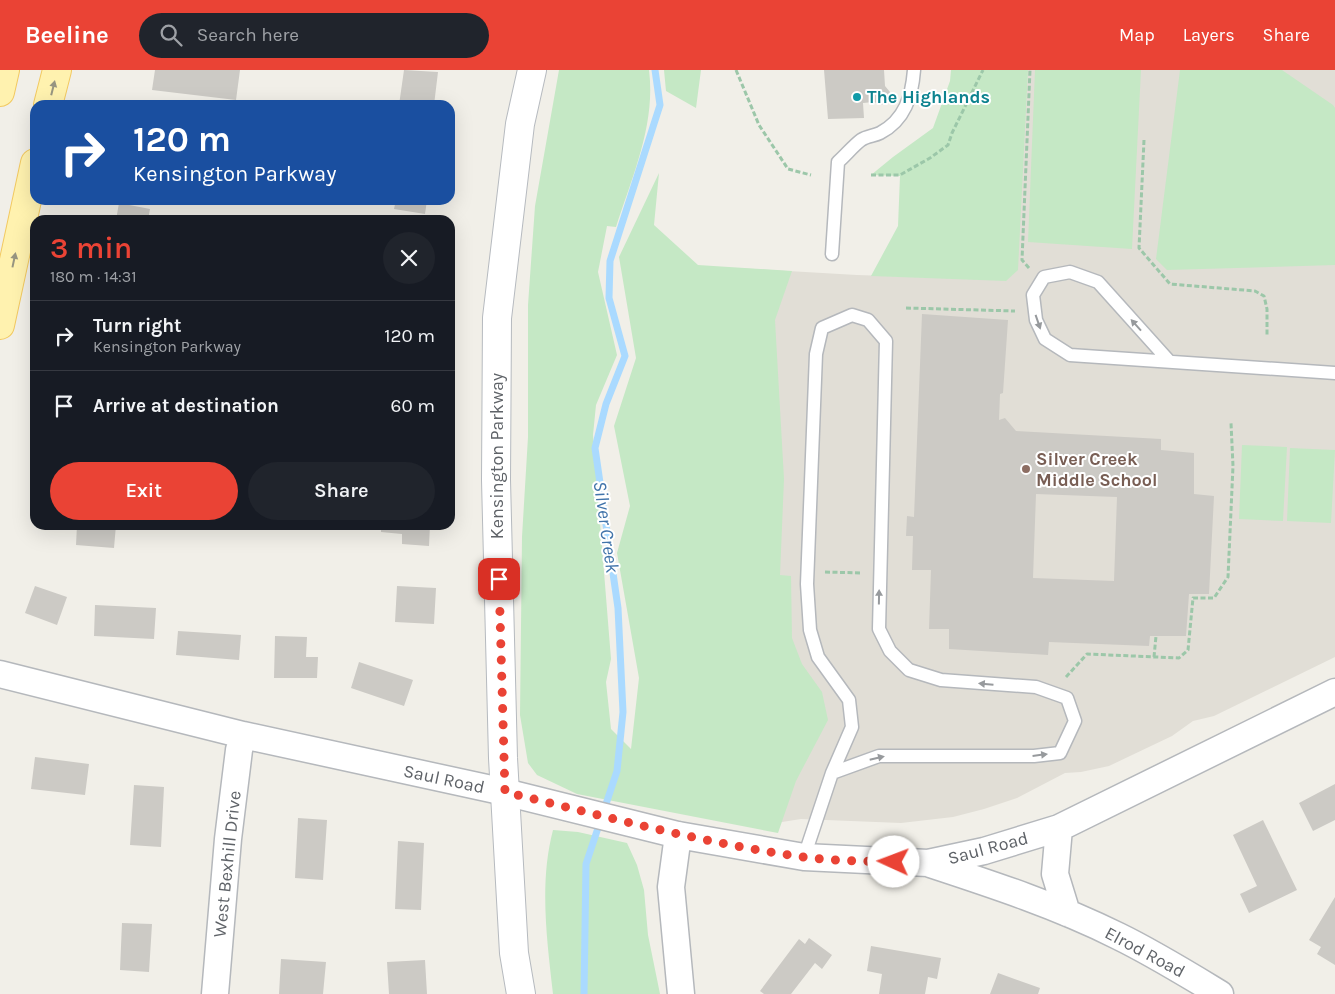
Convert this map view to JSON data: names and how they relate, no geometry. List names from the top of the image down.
{
  "streets": {
    "street": [
      "Kensington Parkway",
      "Saul Road",
      "West Bexhill Drive",
      "Elrod Road"
    ]
  },
  "crossings": [
    ["Kensington Parkway", "Saul Road"],
    ["Saul Road", "West Bexhill Drive"],
    ["Saul Road", "Elrod Road"]
  ],
  "water": ["Silver Creek"],
  "places": ["The Highlands", "Silver Creek Middle School"],
  "page": {
    "header": "Beeline",
    "search": "Search here",
    "nav": ["Map", "Layers", "Share"],
    "turn": ["120 m", "Kensington Parkway"],
    "heading": ["3 min", "180 m · 14:31"],
    "list": [
      {
        "name": "Turn right",
        "note": "Kensington Parkway",
        "value": "120 m"
      },
      {
        "name": "Arrive at destination",
        "value": "60 m"
      }
    ],
    "buttons": ["Exit", "Share"]
  }
}
